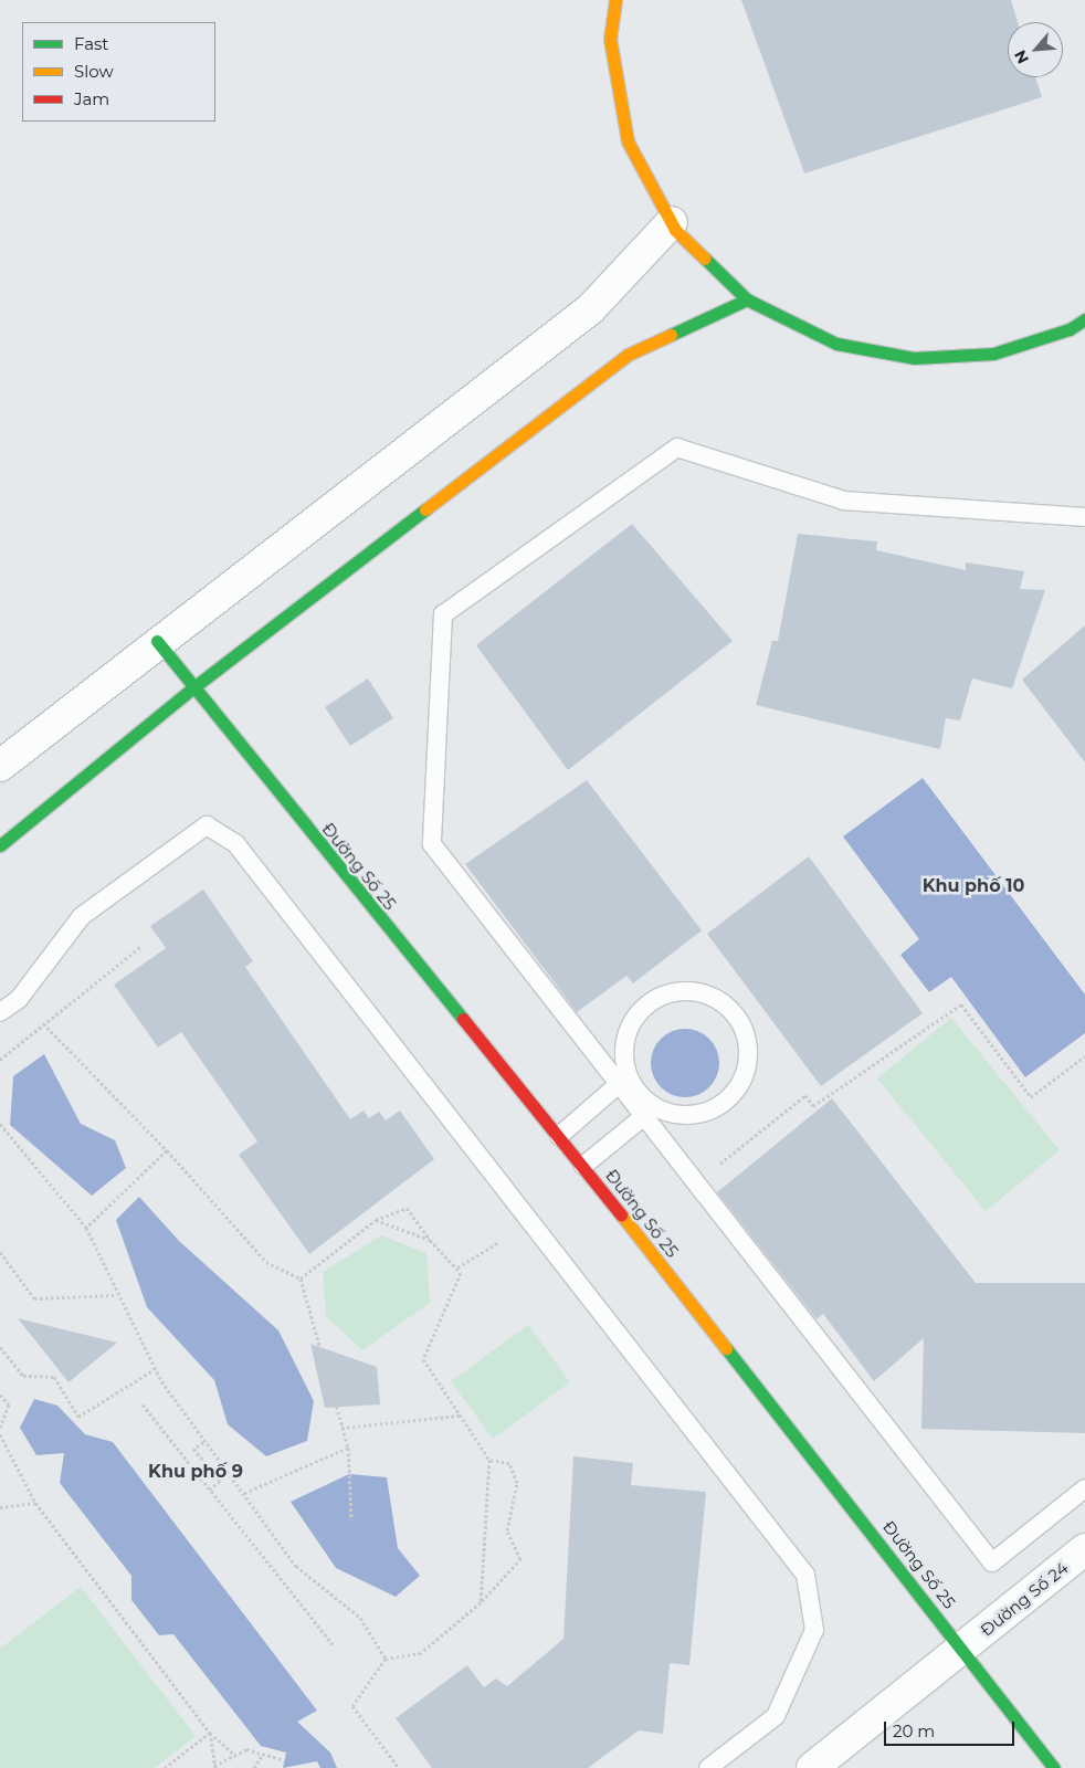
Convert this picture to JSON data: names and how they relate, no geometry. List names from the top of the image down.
{
  "streets": {
    "street": ["Đường Số 25", "Đường Số 24"]
  },
  "crossings": [
    ["Đường Số 25", "Đường Số 24"]
  ],
  "districts": ["Khu phố 10", "Khu phố 9"],
  "legend": ["Fast", "Slow", "Jam"],
  "scale_bar": "20 m",
  "north": "bottom left"
}
